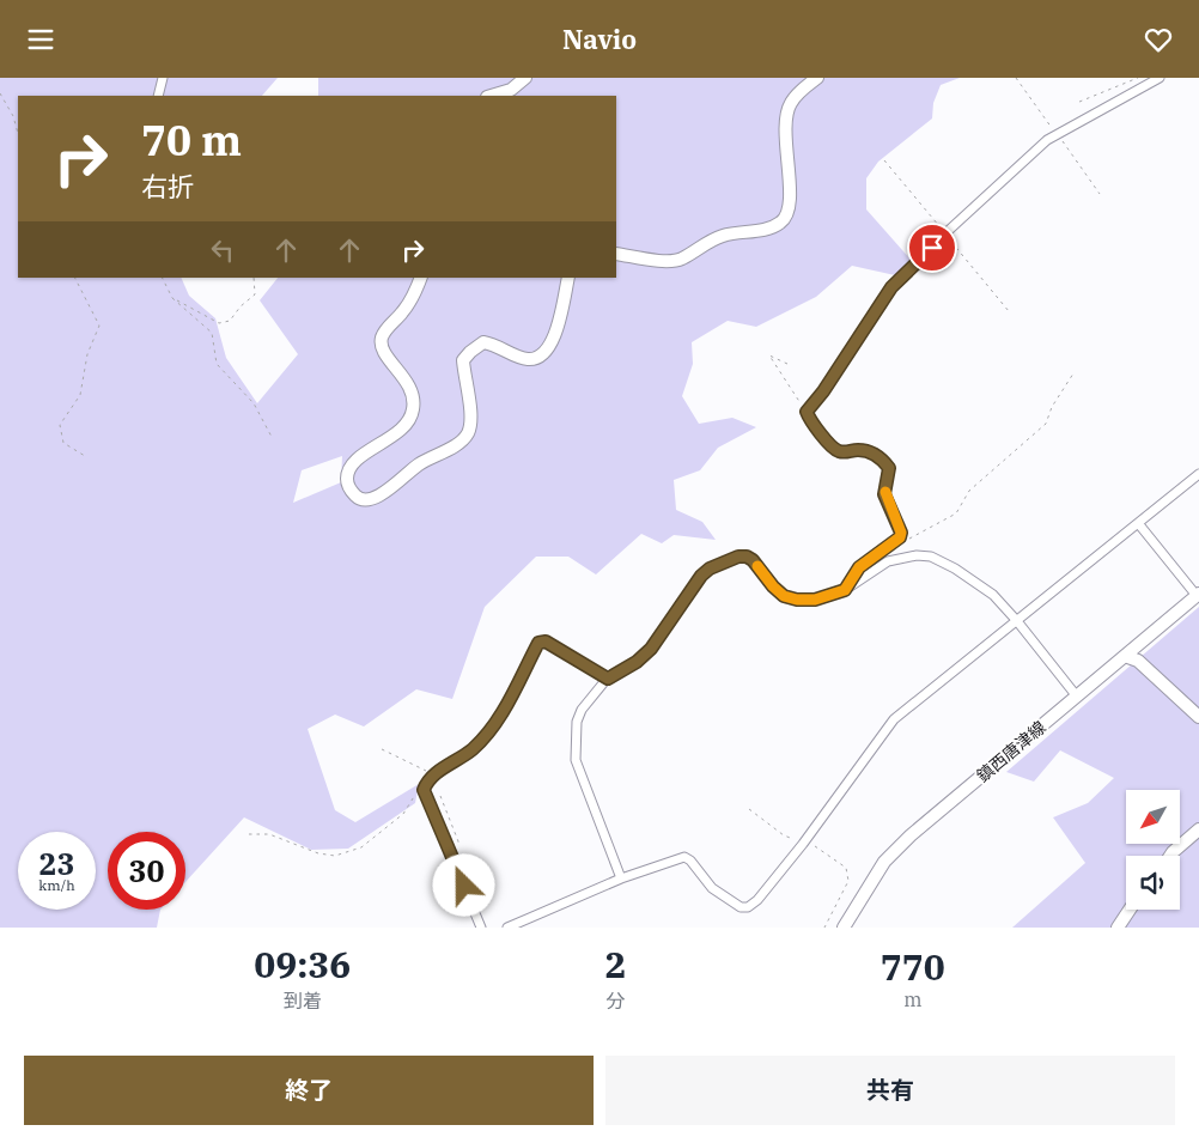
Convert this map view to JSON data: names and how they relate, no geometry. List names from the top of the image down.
{
  "streets": {
    "street": ["鎮西唐津線"]
  },
  "north": "bottom left",
  "page": {
    "header": "Navio",
    "turn": ["70 m", "右折"],
    "speed": "23 km/h",
    "limit": "30",
    "eta": [
      "09:36",
      "到着",
      "2",
      "分",
      "770",
      "m"
    ],
    "buttons": ["終了", "共有"]
  }
}
